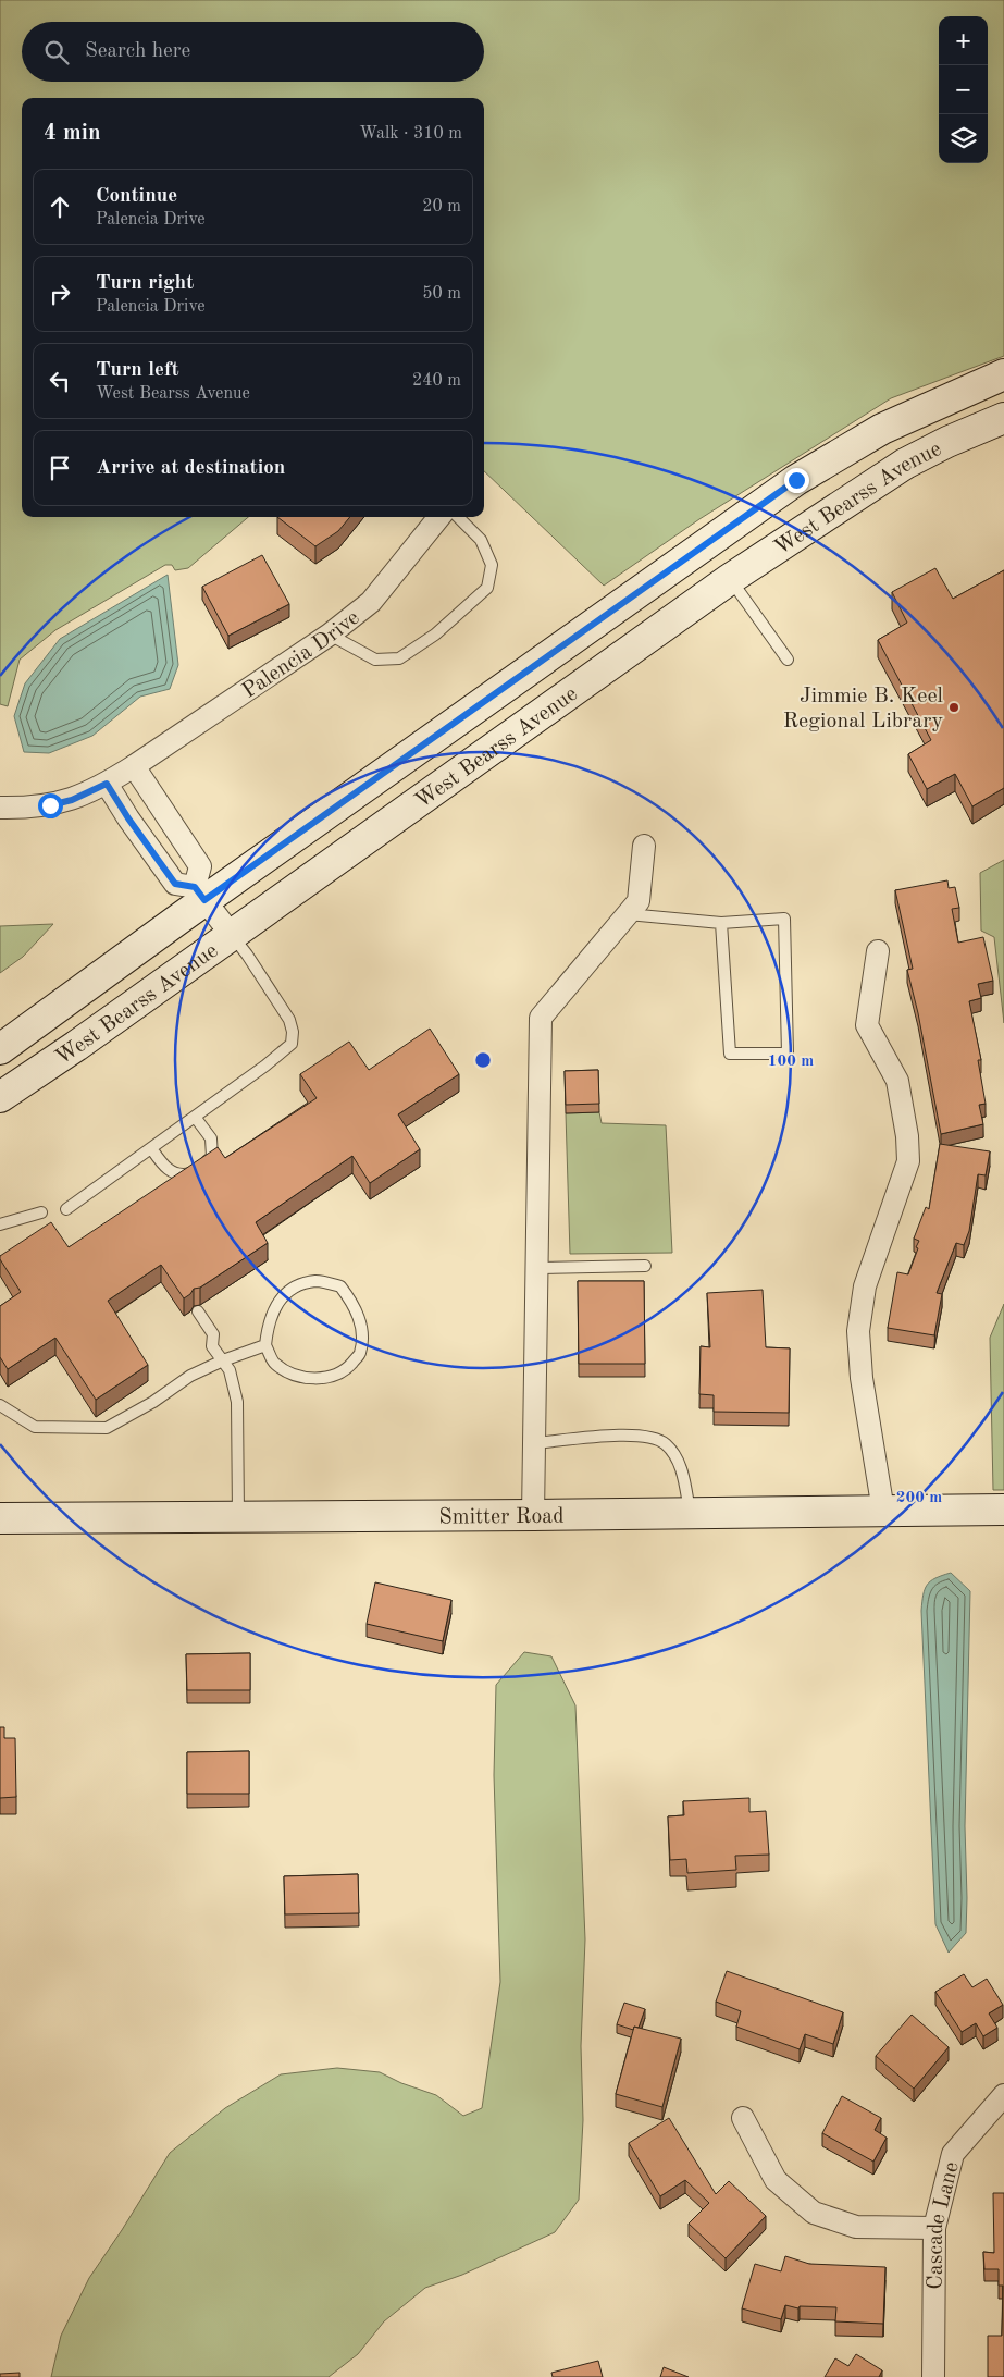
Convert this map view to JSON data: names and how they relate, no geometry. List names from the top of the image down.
{
  "streets": {
    "main road": ["West Bearss Avenue", "Smitter Road"],
    "street": ["Palencia Drive", "Cascade Lane"]
  },
  "places": ["Jimmie B. Keel Regional Library"],
  "page": {
    "map_buttons": ["+", "−"],
    "search": "Search here",
    "heading": ["4 min", "Walk · 310 m"],
    "list": [
      ["Continue", "Palencia Drive", "20 m"],
      ["Turn right", "Palencia Drive", "50 m"],
      ["Turn left", "West Bearss Avenue", "240 m"],
      "Arrive at destination"
    ]
  },
  "rings": ["100 m", "200 m"]
}
